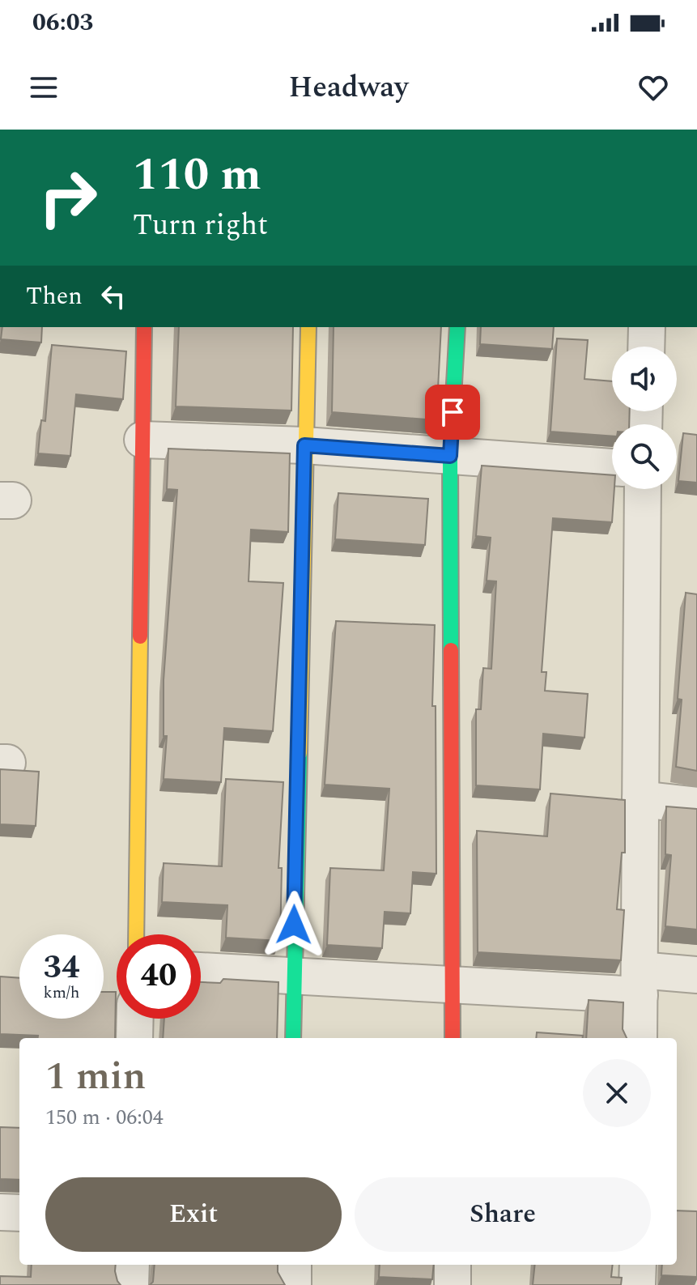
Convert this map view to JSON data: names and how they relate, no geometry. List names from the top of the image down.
{
  "page": {
    "status": "06:03",
    "header": "Headway",
    "turn": ["110 m", "Turn right"],
    "then": "Then",
    "speed": "34 km/h",
    "limit": "40",
    "heading": ["1 min", "150 m · 06:04"],
    "buttons": ["Exit", "Share"]
  }
}
